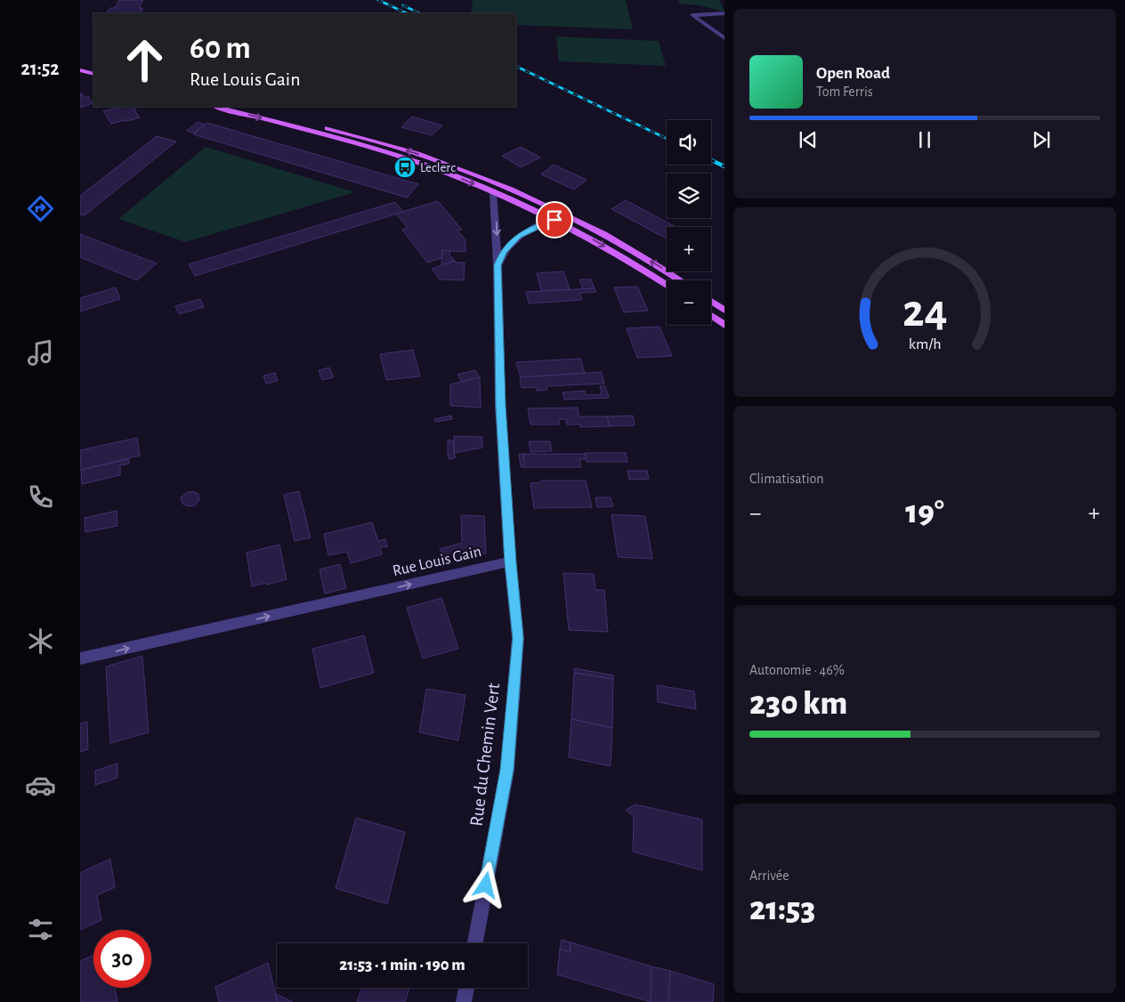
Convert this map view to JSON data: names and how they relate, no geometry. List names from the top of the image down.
{
  "streets": {
    "street": ["Rue Louis Gain", "Rue du Chemin Vert"]
  },
  "crossings": [
    ["Rue Louis Gain", "Rue du Chemin Vert"]
  ],
  "one_way": ["Rue Louis Gain"],
  "places": {
    "bus stop": ["Leclerc"]
  },
  "page": {
    "tabs": "21:52",
    "turn": ["60 m", "Rue Louis Gain"],
    "song": ["Open Road", "Tom Ferris"],
    "map_buttons": ["+", "−"],
    "tile": [
      "Climatisation",
      ["Autonomie · 46%", "230 km"],
      ["Arrivée", "21:53"]
    ],
    "heat": ["−", "19°", "+"],
    "limit": "30",
    "trip": "21:53 · 1 min · 190 m",
    "gauge": ["24", "km/h"]
  }
}
